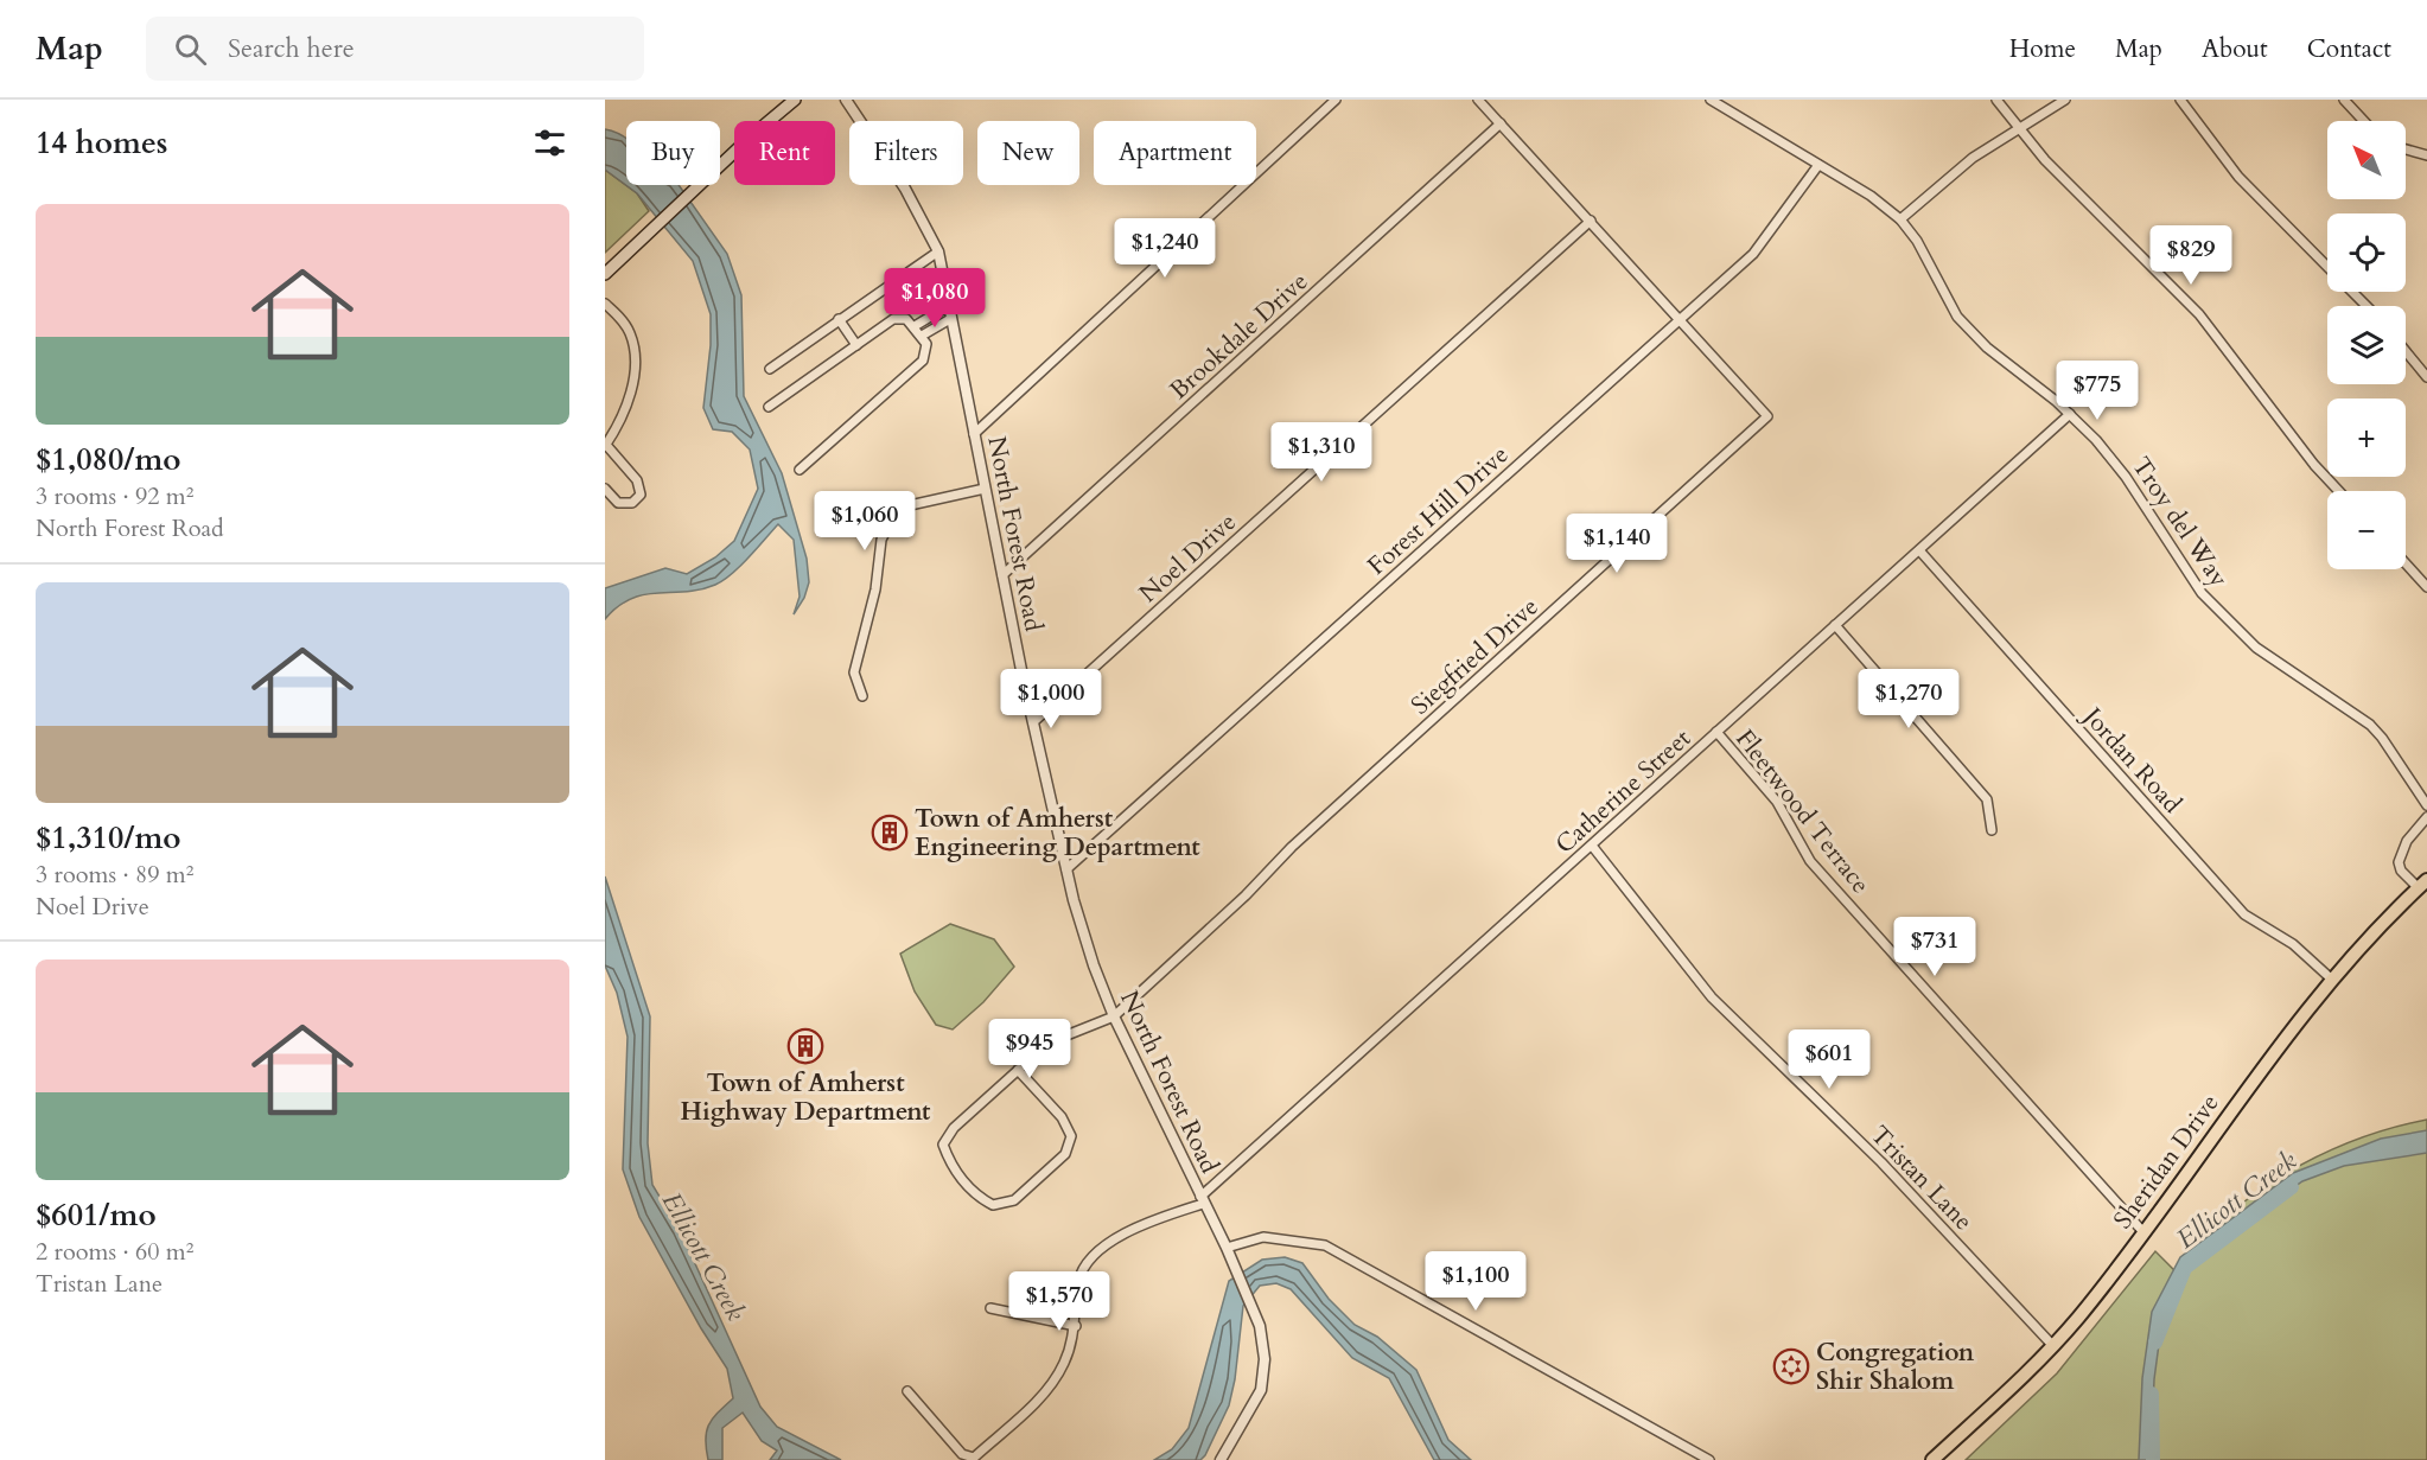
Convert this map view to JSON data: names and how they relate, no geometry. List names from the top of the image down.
{
  "streets": {
    "main road": ["Sheridan Drive"],
    "street": [
      "Brookdale Drive",
      "Forest Hill Drive",
      "Troy del Way",
      "North Forest Road",
      "Noel Drive",
      "Siegfried Drive",
      "Jordan Road",
      "Catherine Street",
      "Fleetwood Terrace",
      "Tristan Lane"
    ]
  },
  "crossings": [
    ["Brookdale Drive", "North Forest Road"],
    ["Brookdale Drive", "Siegfried Drive"],
    ["Forest Hill Drive", "Troy del Way"],
    ["Forest Hill Drive", "North Forest Road"],
    ["Forest Hill Drive", "Siegfried Drive"],
    ["Troy del Way", "Catherine Street"],
    ["North Forest Road", "Noel Drive"],
    ["North Forest Road", "Siegfried Drive"],
    ["North Forest Road", "Catherine Street"],
    ["Noel Drive", "Siegfried Drive"],
    ["Jordan Road", "Catherine Street"],
    ["Jordan Road", "Sheridan Drive"],
    ["Catherine Street", "Fleetwood Terrace"],
    ["Catherine Street", "Tristan Lane"],
    ["Fleetwood Terrace", "Sheridan Drive"],
    ["Sheridan Drive", "Tristan Lane"]
  ],
  "water": ["Ellicott Creek"],
  "places": {
    "building": ["Town of Amherst Engineering Department", "Town of Amherst Highway Department"],
    "synagogue": ["Congregation Shir Shalom"]
  },
  "north": "top left",
  "page": {
    "header": "Map",
    "search": "Search here",
    "nav": [
      "Home",
      "Map",
      "About",
      "Contact"
    ],
    "heading": "14 homes",
    "map_buttons": ["+", "−"],
    "chip": [
      "Buy",
      "Rent",
      "Filters",
      "New",
      "Apartment"
    ],
    "list": [
      {
        "name": "$1,080/mo",
        "note": "3 rooms · 92 m² · North Forest Road"
      },
      {
        "name": "$1,310/mo",
        "note": "3 rooms · 89 m² · Noel Drive"
      },
      {
        "name": "$601/mo",
        "note": "2 rooms · 60 m² · Tristan Lane"
      }
    ],
    "price": [
      "$1,240",
      "$829",
      "$1,080",
      "$775",
      "$1,310",
      "$1,060",
      "$1,140",
      "$1,000",
      "$1,270",
      "$731",
      "$945",
      "$601",
      "$1,100",
      "$1,570"
    ]
  }
}
